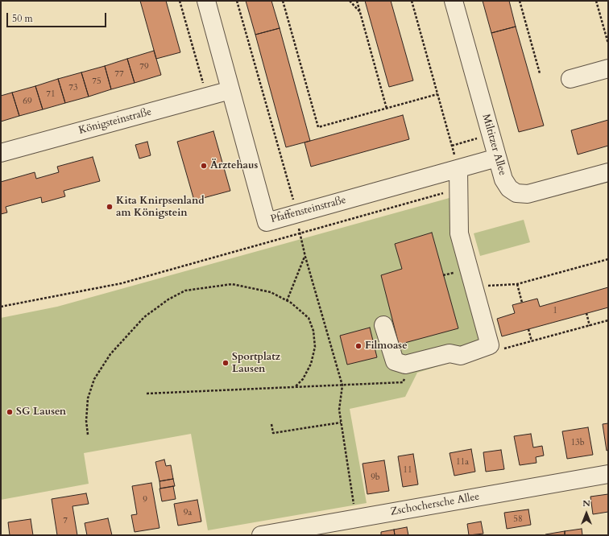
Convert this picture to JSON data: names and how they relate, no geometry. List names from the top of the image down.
{
  "streets": {
    "street": [
      "Königsteinstraße",
      "Miltitzer Allee",
      "Pfaffensteinstraße",
      "Zschochersche Allee"
    ]
  },
  "crossings": [
    ["Königsteinstraße", "Pfaffensteinstraße"],
    ["Miltitzer Allee", "Pfaffensteinstraße"]
  ],
  "places": [
    "Ärztehaus",
    "Kita Knirpsenland am Königstein",
    "Filmoase",
    "Sportplatz Lausen",
    "SG Lausen"
  ],
  "house_numbers": [
    "79",
    "77",
    "75",
    "73",
    "71",
    "69",
    "1",
    "13b",
    "11a",
    "11",
    "9b",
    "9",
    "9a",
    "58",
    "7"
  ],
  "scale_bar": "50 m",
  "north": "top"
}
